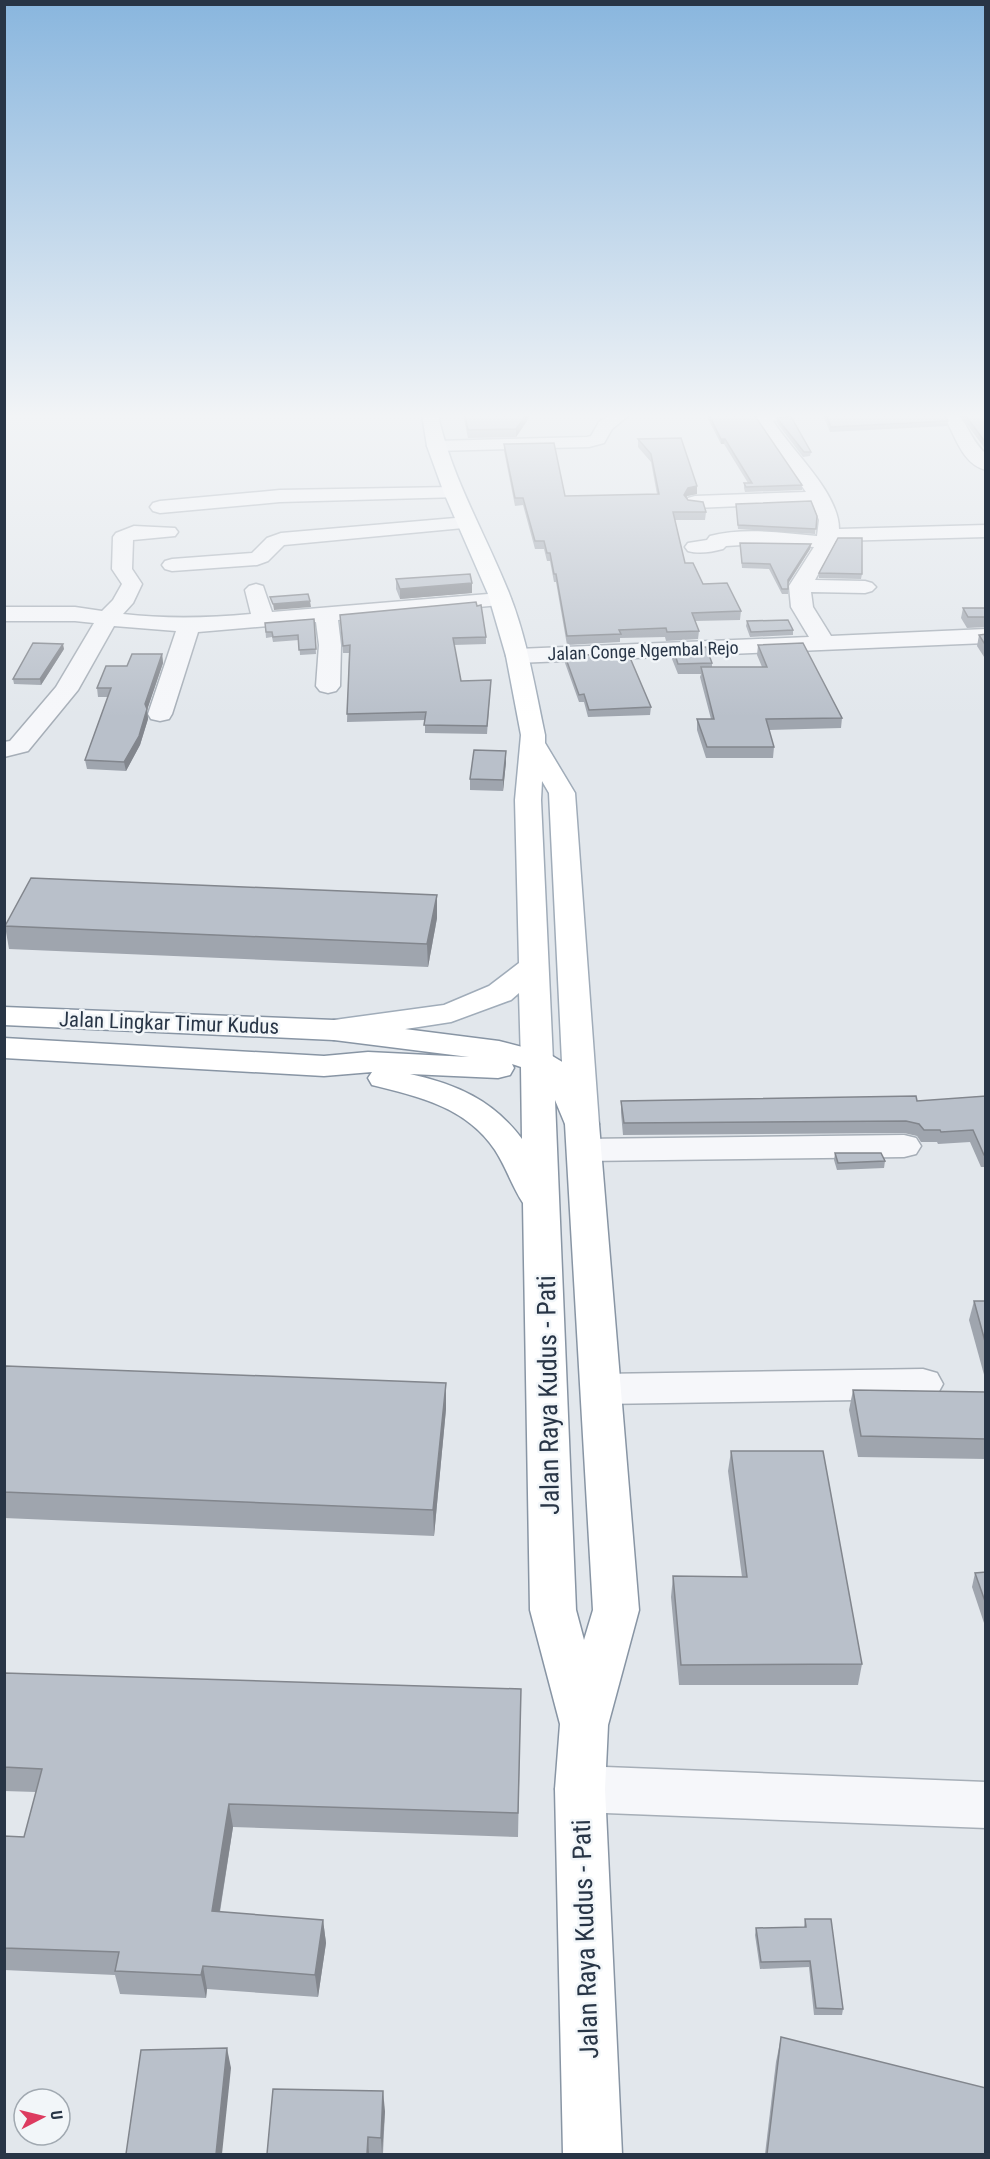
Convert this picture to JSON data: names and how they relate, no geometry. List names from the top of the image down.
{
  "streets": {
    "main road": ["Jalan Lingkar Timur Kudus", "Jalan Raya Kudus - Pati"],
    "street": ["Jalan Conge Ngembal Rejo"]
  },
  "north": "right"
}
